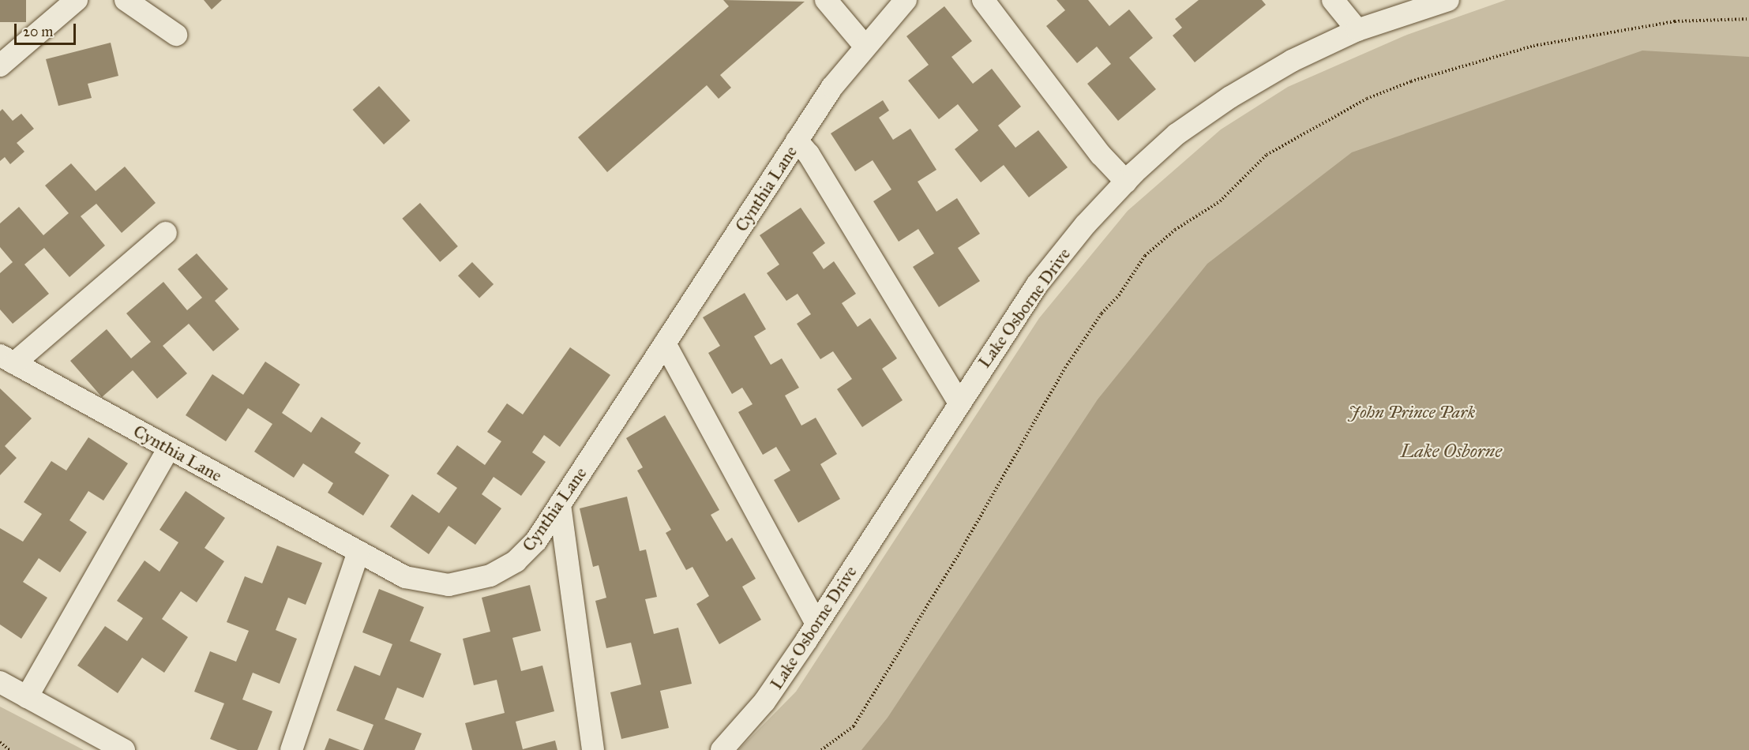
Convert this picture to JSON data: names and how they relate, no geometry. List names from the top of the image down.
{
  "streets": {
    "street": ["Cynthia Lane", "Lake Osborne Drive"]
  },
  "water": ["Lake Osborne"],
  "parks": ["John Prince Park"],
  "scale_bar": "20 m"
}
